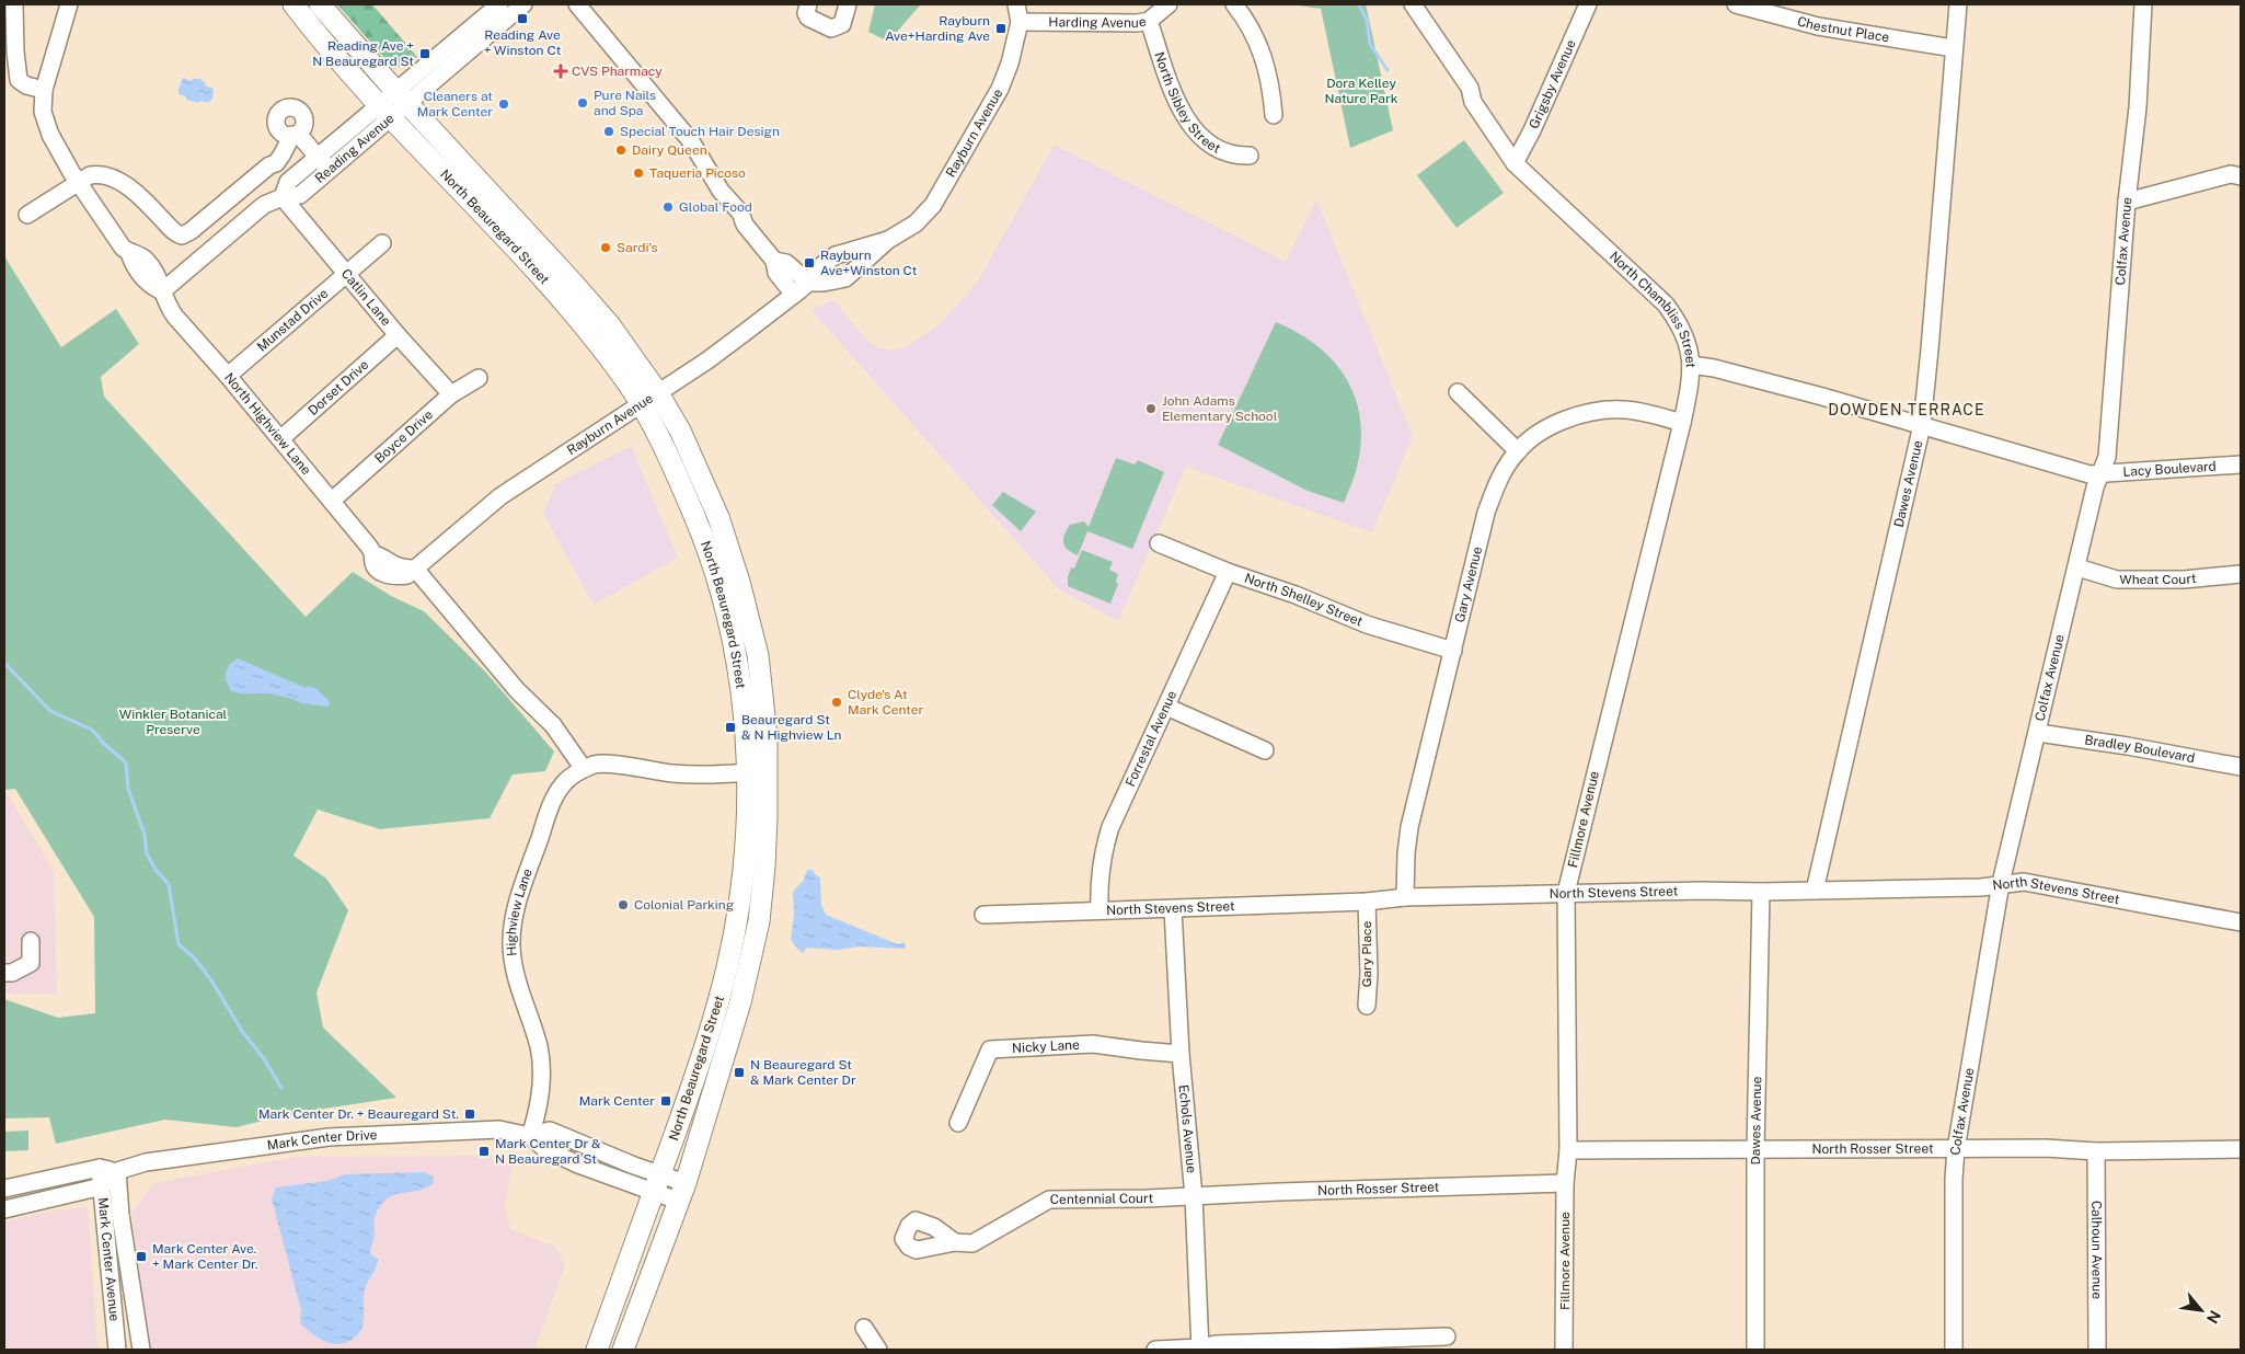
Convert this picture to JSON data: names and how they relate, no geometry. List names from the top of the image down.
{
  "streets": {
    "main road": ["North Beauregard Street"],
    "street": [
      "Harding Avenue",
      "Chestnut Place",
      "Grigsby Avenue",
      "North Sibley Street",
      "Rayburn Avenue",
      "Reading Avenue",
      "Colfax Avenue",
      "Catlin Lane",
      "North Chambliss Street",
      "Munstad Drive",
      "Dorset Drive",
      "North Highview Lane",
      "Boyce Drive",
      "Lacy Boulevard",
      "Dawes Avenue",
      "Wheat Court",
      "Gary Avenue",
      "North Shelley Street",
      "Forrestal Avenue",
      "Bradley Boulevard",
      "Fillmore Avenue",
      "North Stevens Street",
      "Highview Lane",
      "Gary Place",
      "Nicky Lane",
      "Echols Avenue",
      "Mark Center Drive",
      "North Rosser Street",
      "Centennial Court",
      "Calhoun Avenue",
      "Mark Center Avenue"
    ]
  },
  "crossings": [
    ["Harding Avenue", "North Sibley Street"],
    ["Harding Avenue", "Rayburn Avenue"],
    ["Chestnut Place", "Dawes Avenue"],
    ["Grigsby Avenue", "North Chambliss Street"],
    ["Rayburn Avenue", "North Beauregard Street"],
    ["Rayburn Avenue", "North Highview Lane"],
    ["Reading Avenue", "North Beauregard Street"],
    ["Reading Avenue", "Catlin Lane"],
    ["Reading Avenue", "North Highview Lane"],
    ["North Beauregard Street", "Highview Lane"],
    ["North Beauregard Street", "Mark Center Drive"],
    ["Colfax Avenue", "North Chambliss Street"],
    ["Colfax Avenue", "Lacy Boulevard"],
    ["Colfax Avenue", "Wheat Court"],
    ["Colfax Avenue", "Bradley Boulevard"],
    ["Colfax Avenue", "North Stevens Street"],
    ["Colfax Avenue", "North Rosser Street"],
    ["Catlin Lane", "Munstad Drive"],
    ["Catlin Lane", "Dorset Drive"],
    ["Catlin Lane", "Boyce Drive"],
    ["North Chambliss Street", "Lacy Boulevard"],
    ["North Chambliss Street", "Dawes Avenue"],
    ["North Chambliss Street", "Fillmore Avenue"],
    ["Munstad Drive", "North Highview Lane"],
    ["Dorset Drive", "North Highview Lane"],
    ["North Highview Lane", "Boyce Drive"],
    ["Dawes Avenue", "North Stevens Street"],
    ["Dawes Avenue", "North Rosser Street"],
    ["Gary Avenue", "North Shelley Street"],
    ["Gary Avenue", "Fillmore Avenue"],
    ["Gary Avenue", "North Stevens Street"],
    ["North Shelley Street", "Forrestal Avenue"],
    ["Forrestal Avenue", "North Stevens Street"],
    ["Fillmore Avenue", "North Stevens Street"],
    ["Fillmore Avenue", "North Rosser Street"],
    ["North Stevens Street", "Gary Place"],
    ["North Stevens Street", "Echols Avenue"],
    ["Highview Lane", "Mark Center Drive"],
    ["Nicky Lane", "Echols Avenue"],
    ["Echols Avenue", "North Rosser Street"],
    ["Echols Avenue", "Centennial Court"],
    ["Mark Center Drive", "Mark Center Avenue"],
    ["North Rosser Street", "Centennial Court"],
    ["North Rosser Street", "Calhoun Avenue"]
  ],
  "districts": ["DOWDEN TERRACE"],
  "parks": ["Dora Kelley Nature Park", "Winkler Botanical Preserve"],
  "places": {
    "transit": [
      "Reading Ave + Winston Ct",
      "Rayburn Ave+Harding Ave",
      "Reading Ave + N Beauregard St",
      "Rayburn Ave+Winston Ct",
      "Beauregard St & N Highview Ln",
      "N Beauregard St & Mark Center Dr",
      "Mark Center",
      "Mark Center Dr. + Beauregard St.",
      "Mark Center Dr & N Beauregard St",
      "Mark Center Ave. + Mark Center Dr."
    ],
    "health": ["CVS Pharmacy"],
    "other": [
      "Pure Nails and Spa",
      "Cleaners at Mark Center",
      "Special Touch Hair Design",
      "Dairy Queen",
      "Taqueria Picoso",
      "Global Food",
      "Sardi's",
      "John Adams Elementary School",
      "Clyde's At Mark Center",
      "Colonial Parking"
    ]
  },
  "north": "bottom right"
}
